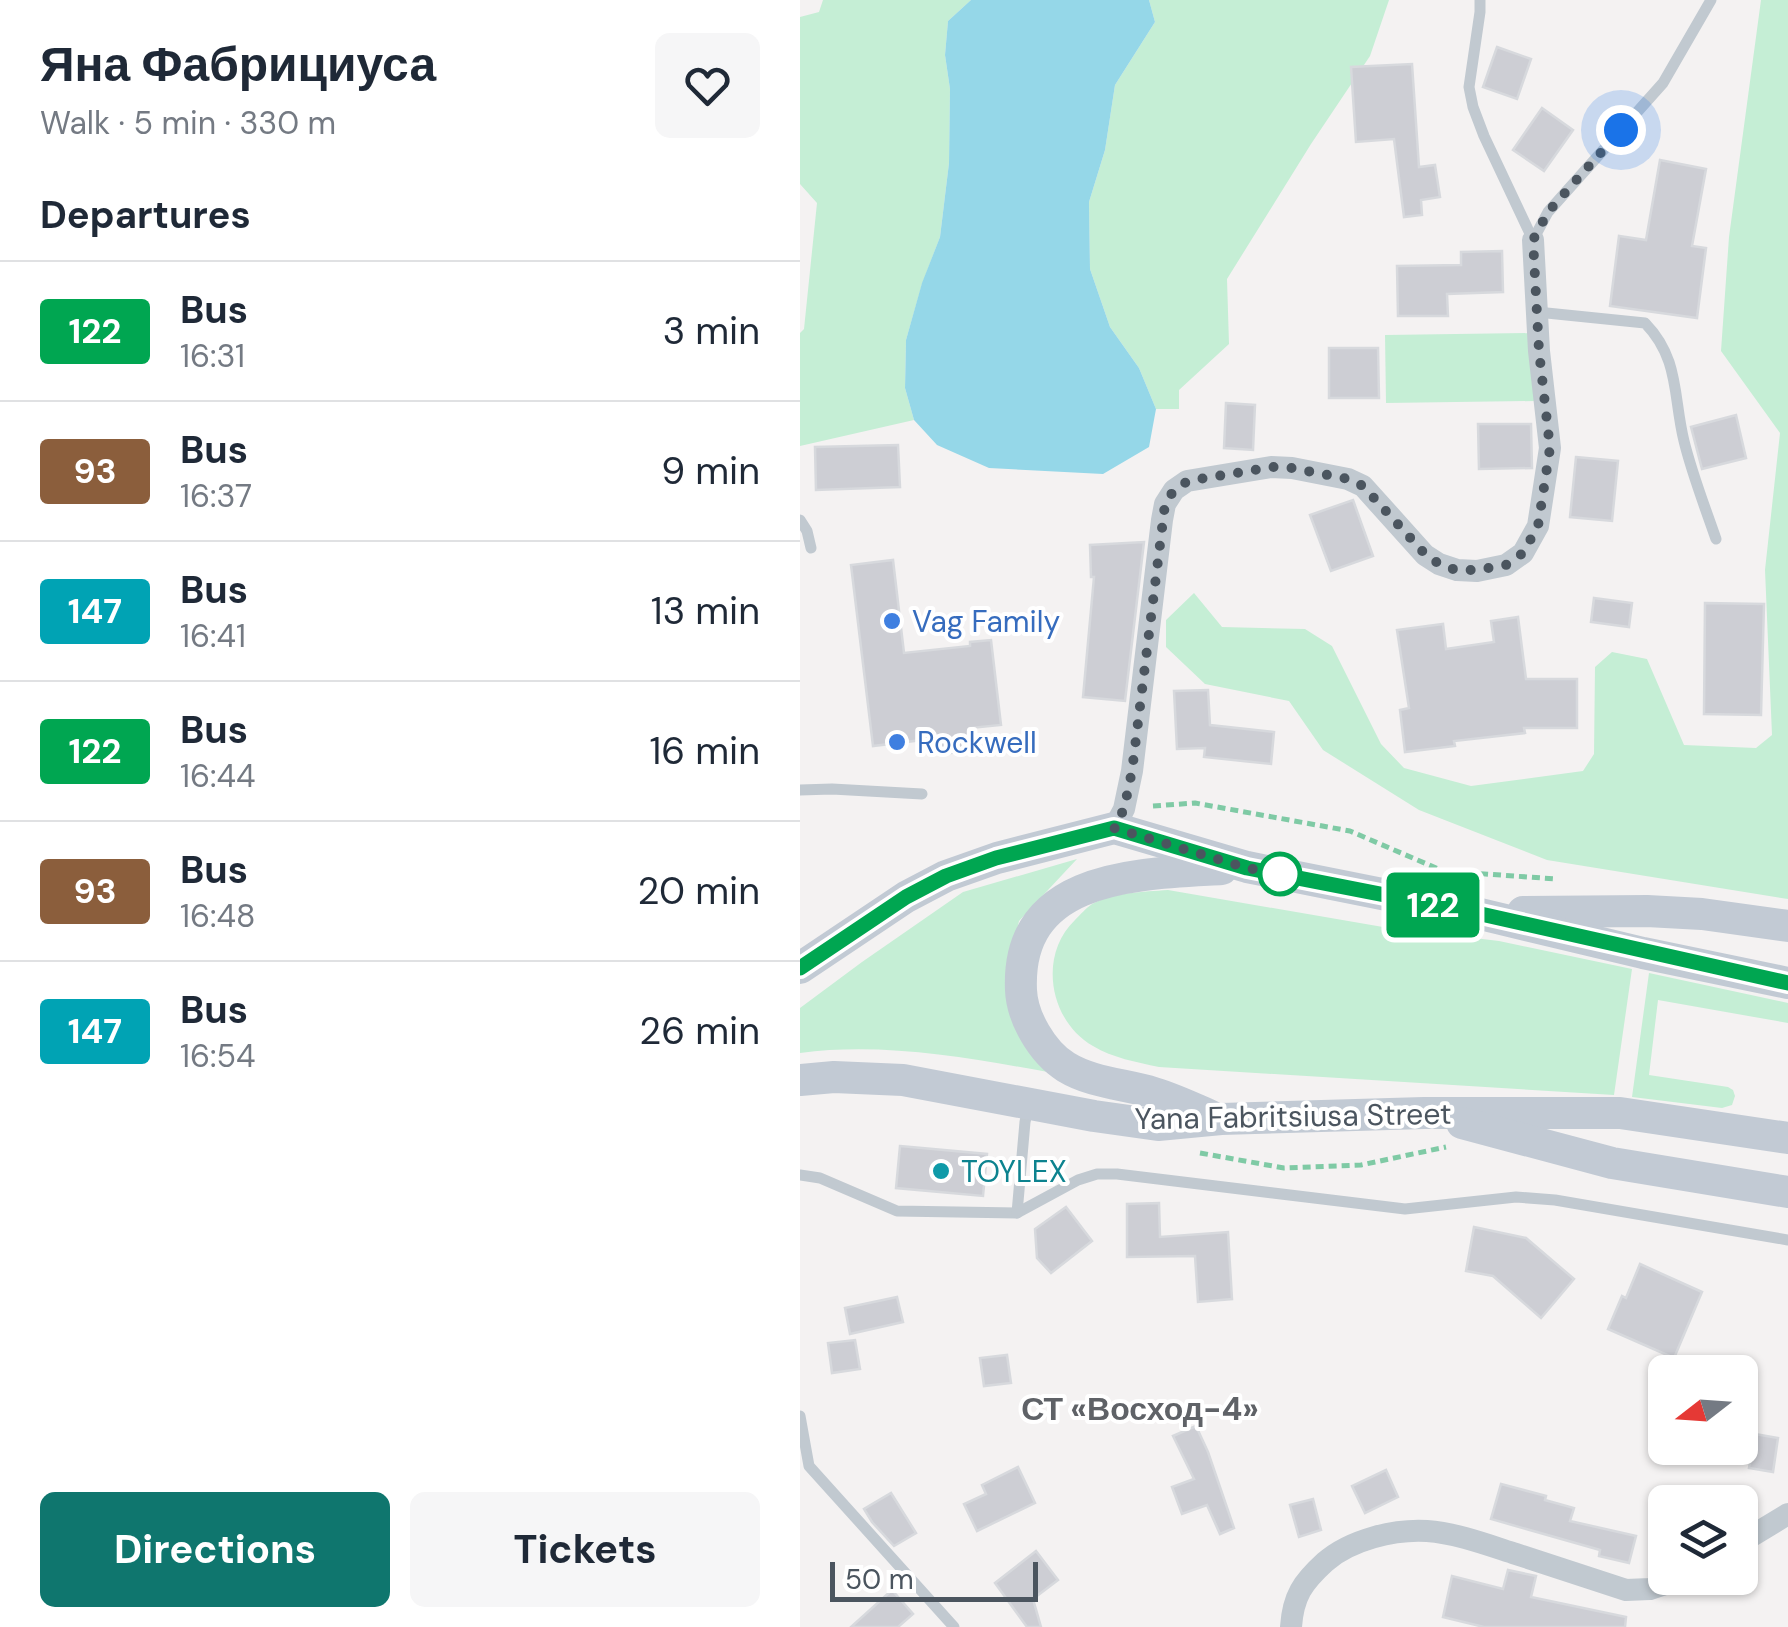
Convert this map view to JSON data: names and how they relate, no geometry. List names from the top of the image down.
{
  "streets": {
    "main road": ["Yana Fabritsiusa Street"]
  },
  "districts": ["СТ «Восход-4»"],
  "places": ["Vag Family", "Rockwell", "TOYLEX"],
  "lines": ["bus line 122"],
  "scale_bar": "50 m",
  "north": "left",
  "page": {
    "heading": [
      ["Яна Фабрициуса", "Walk · 5 min · 330 m"],
      "Departures"
    ],
    "on_map": "122",
    "list": [
      {
        "mark": "122",
        "name": "Bus",
        "note": "16:31",
        "value": "3 min"
      },
      {
        "mark": "93",
        "name": "Bus",
        "note": "16:37",
        "value": "9 min"
      },
      {
        "mark": "147",
        "name": "Bus",
        "note": "16:41",
        "value": "13 min"
      },
      {
        "mark": "122",
        "name": "Bus",
        "note": "16:44",
        "value": "16 min"
      },
      {
        "mark": "93",
        "name": "Bus",
        "note": "16:48",
        "value": "20 min"
      },
      {
        "mark": "147",
        "name": "Bus",
        "note": "16:54",
        "value": "26 min"
      }
    ],
    "buttons": ["Directions", "Tickets"],
    "scale": "50 m"
  }
}
